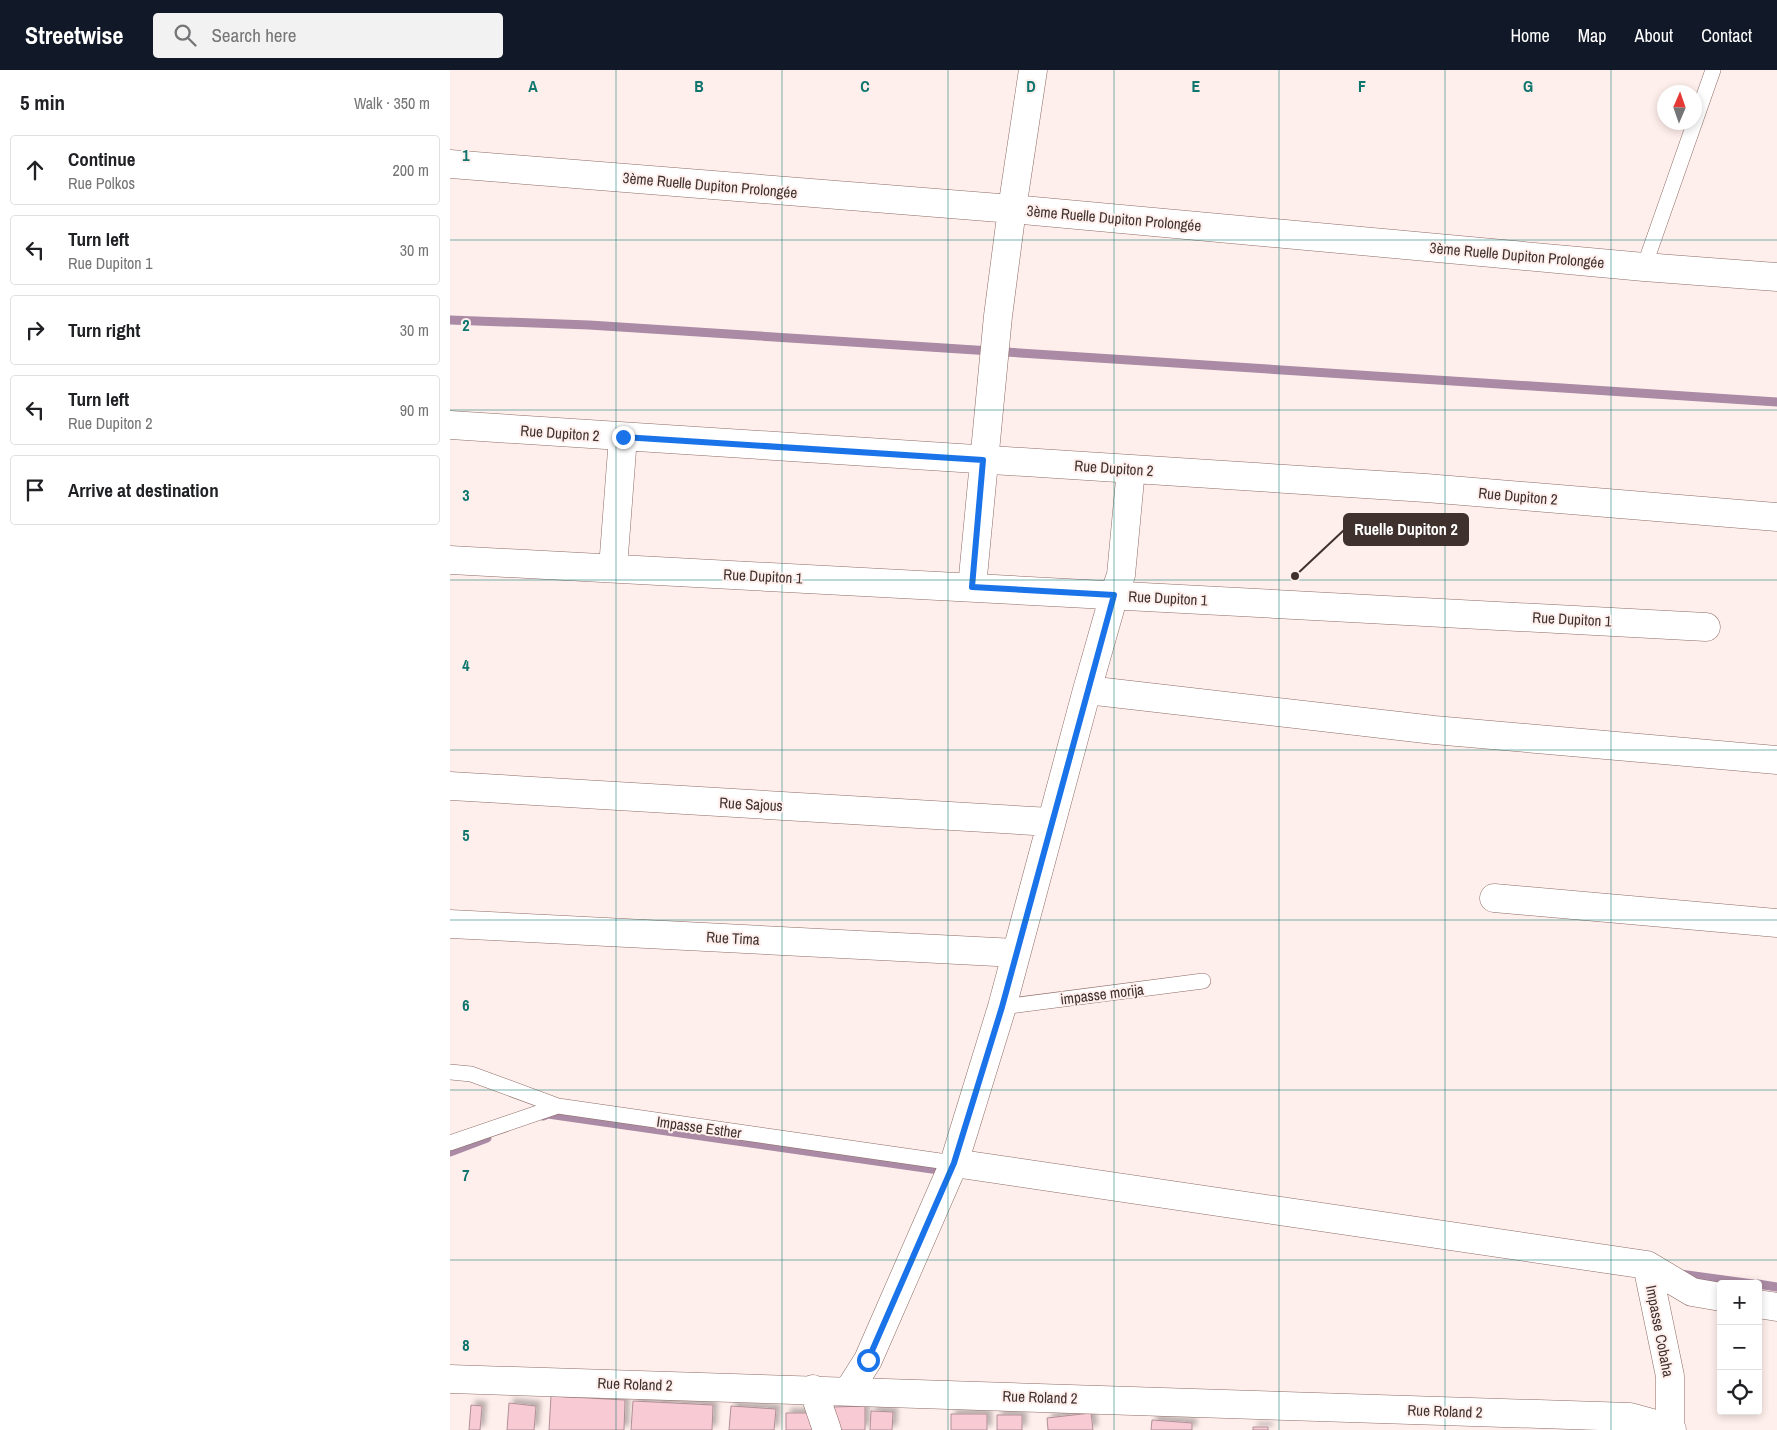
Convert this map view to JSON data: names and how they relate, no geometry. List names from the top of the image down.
{
  "streets": {
    "street": [
      "3ème Ruelle Dupiton Prolongée",
      "Rue Dupiton 2",
      "Rue Dupiton 1",
      "Rue Sajous",
      "Rue Tima",
      "Impasse Cobaha",
      "Rue Roland 2"
    ],
    "lane": ["impasse morija", "Impasse Esther"]
  },
  "crossings": [
    ["Impasse Cobaha", "Rue Roland 2"]
  ],
  "places": ["Ruelle Dupiton 2"],
  "north": "top",
  "page": {
    "header": "Streetwise",
    "search": "Search here",
    "nav": [
      "Home",
      "Map",
      "About",
      "Contact"
    ],
    "heading": ["5 min", "Walk · 350 m"],
    "list": [
      ["Continue", "Rue Polkos", "200 m"],
      ["Turn left", "Rue Dupiton 1", "30 m"],
      ["Turn right", "30 m"],
      ["Turn left", "Rue Dupiton 2", "90 m"],
      "Arrive at destination"
    ],
    "map_buttons": ["+", "−"]
  },
  "grid": {
    "columns": [
      "A",
      "B",
      "C",
      "D",
      "E",
      "F",
      "G"
    ],
    "rows": [
      "1",
      "2",
      "3",
      "4",
      "5",
      "6",
      "7",
      "8"
    ]
  }
}
